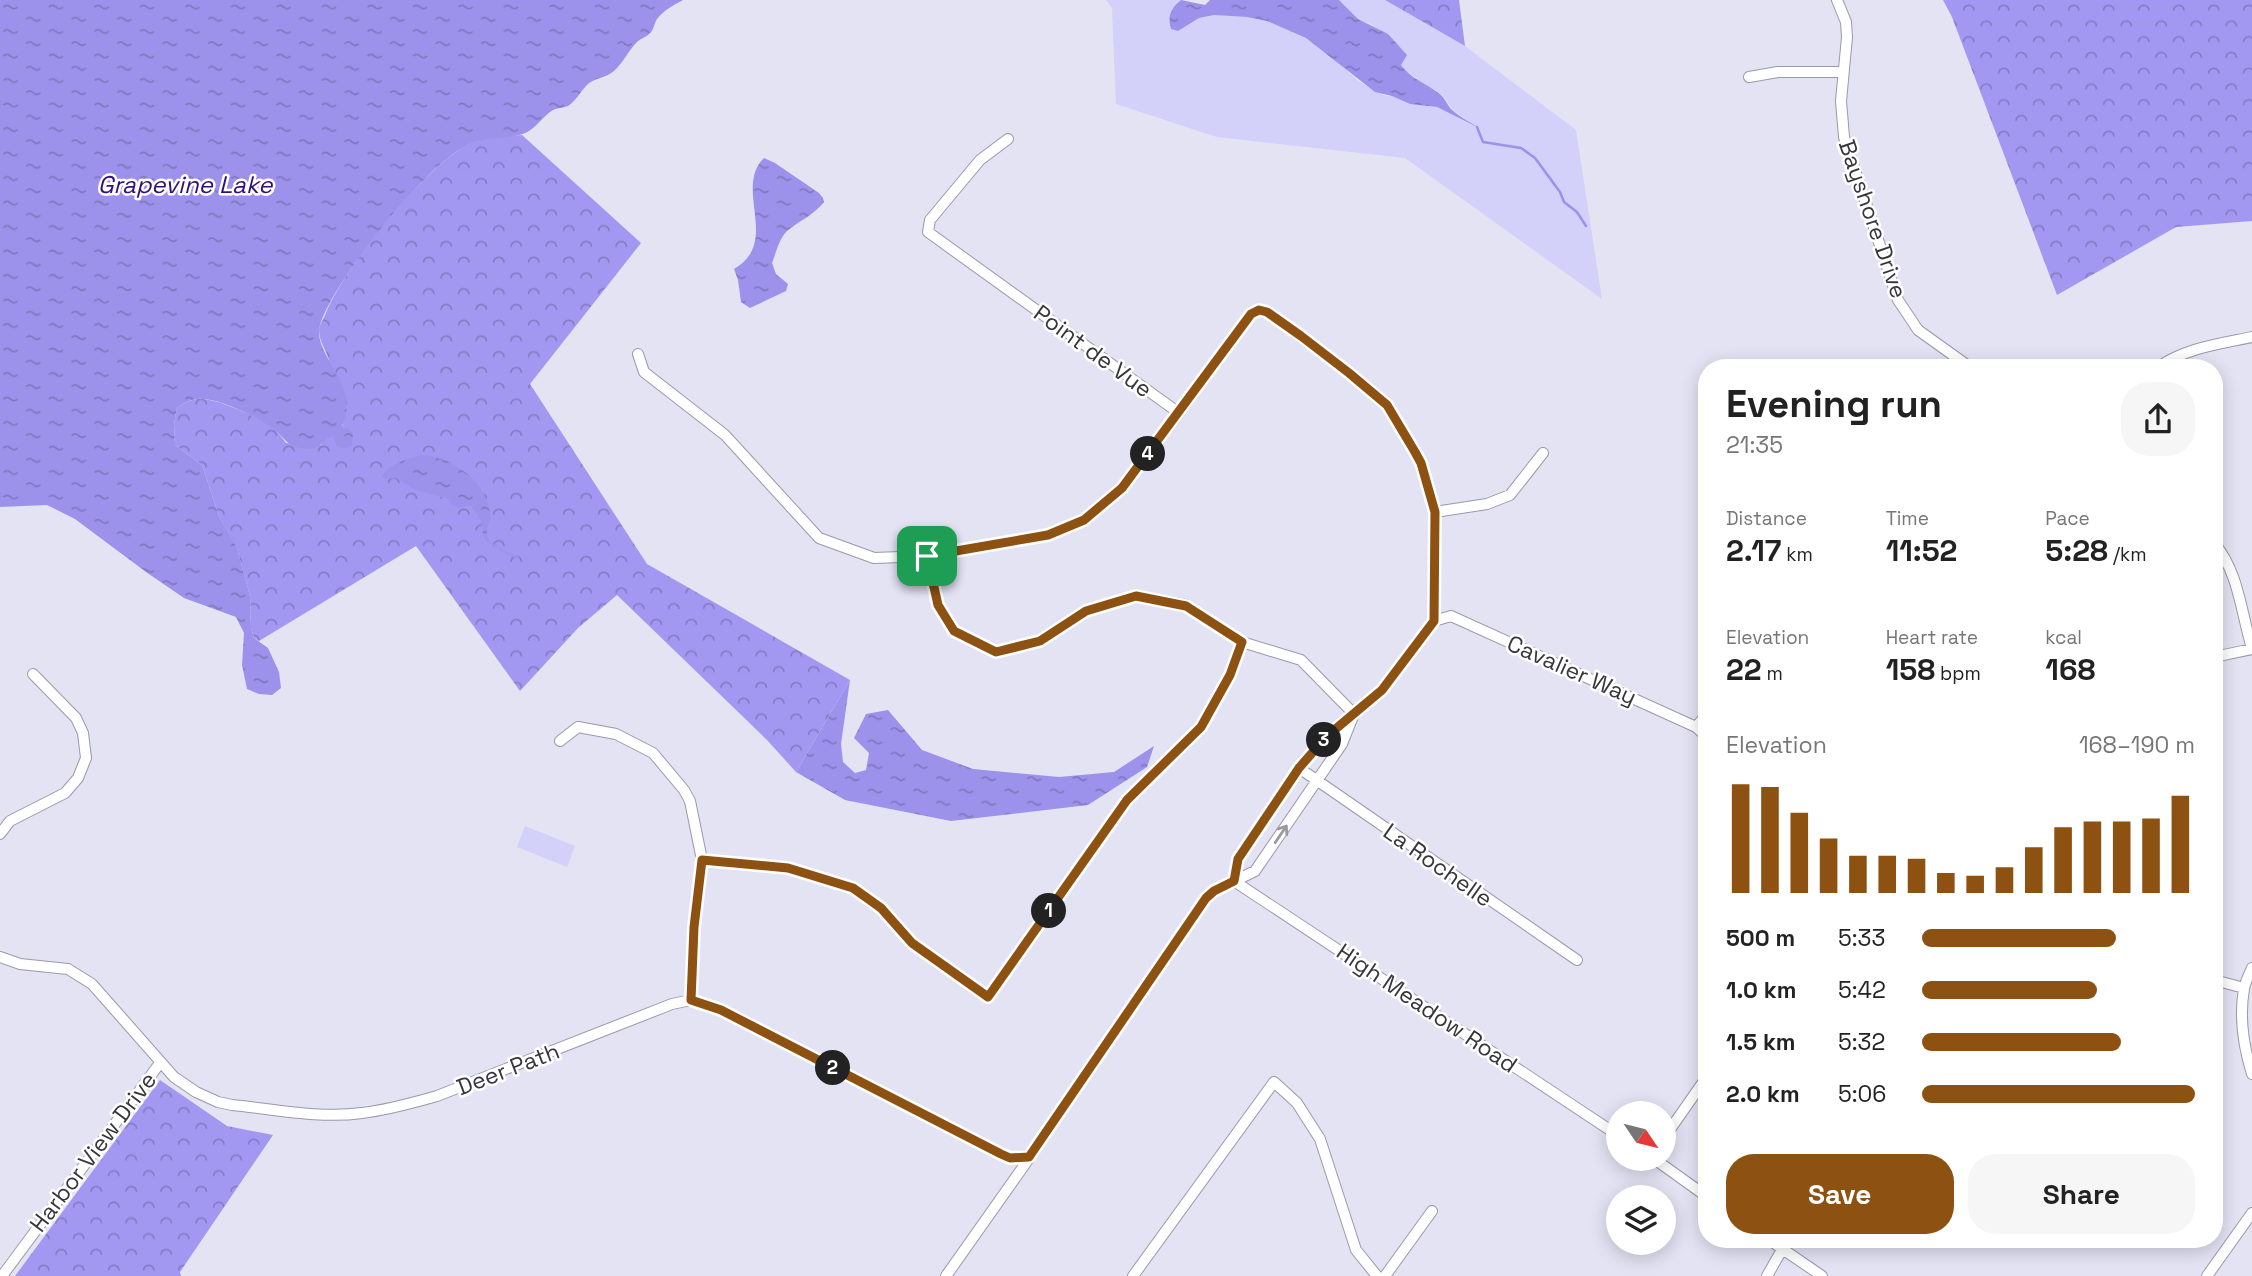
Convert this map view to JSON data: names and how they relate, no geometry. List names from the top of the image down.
{
  "streets": {
    "street": [
      "Bayshore Drive",
      "Point de Vue",
      "Cavalier Way",
      "La Rochelle",
      "High Meadow Road",
      "Deer Path",
      "Harbor View Drive"
    ]
  },
  "crossings": [
    ["Deer Path", "Harbor View Drive"]
  ],
  "water": ["Grapevine Lake"],
  "north": "bottom right",
  "page": {
    "heading": ["Evening run", "21:35"],
    "pins": [
      "4",
      "3",
      "1",
      "2"
    ],
    "stats": [
      ["Distance", "2.17 km"],
      ["Time", "11:52"],
      ["Pace", "5:28 /km"],
      ["Elevation", "22 m"],
      ["Heart rate", "158 bpm"],
      ["kcal", "168"]
    ],
    "chart": ["Elevation", "168–190 m"],
    "list": [
      {
        "name": "500 m",
        "note": "5:33"
      },
      {
        "name": "1.0 km",
        "note": "5:42"
      },
      {
        "name": "1.5 km",
        "note": "5:32"
      },
      {
        "name": "2.0 km",
        "note": "5:06"
      }
    ],
    "buttons": ["Save", "Share"]
  }
}
